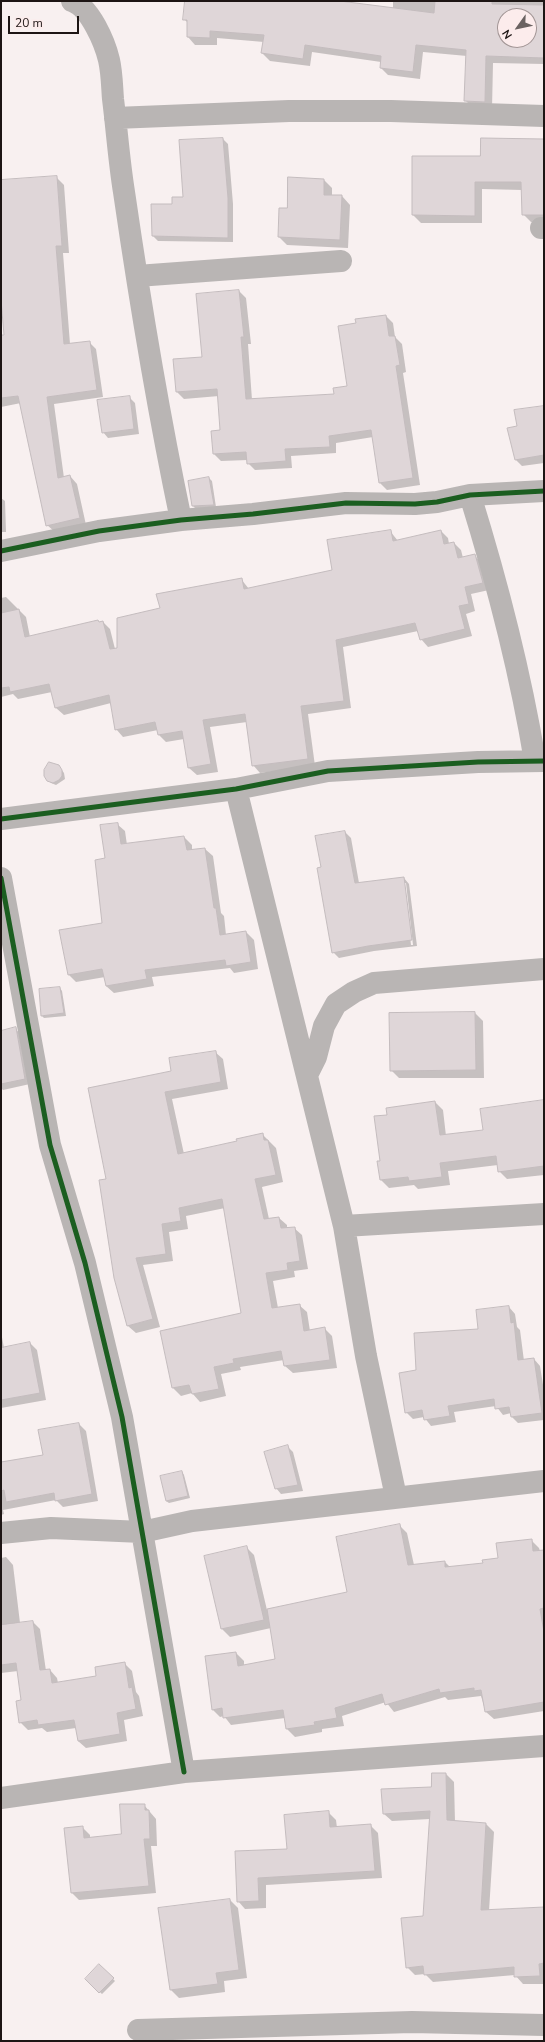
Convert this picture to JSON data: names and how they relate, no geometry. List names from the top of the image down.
{
  "scale_bar": "20 m",
  "north": "bottom left"
}
